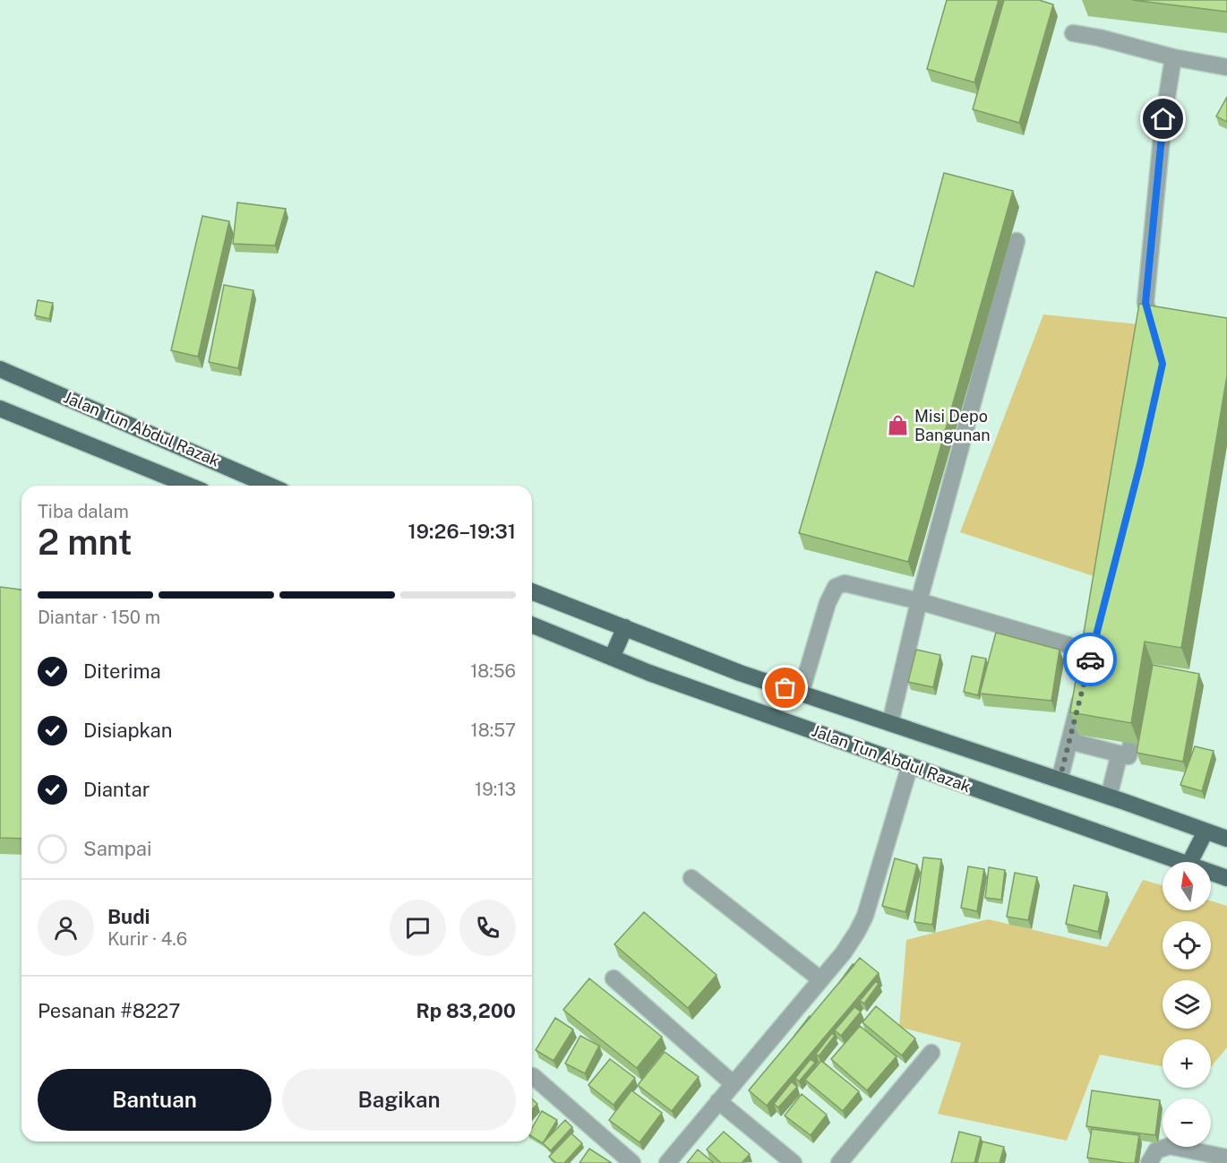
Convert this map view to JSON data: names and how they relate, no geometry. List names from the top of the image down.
{
  "streets": {
    "main road": ["Jalan Tun Abdul Razak"]
  },
  "places": {
    "shop": ["Misi Depo Bangunan"]
  },
  "north": "top",
  "page": {
    "heading": ["2 mnt", "Tiba dalam", "19:26–19:31"],
    "panel": [
      "Budi",
      "Kurir · 4.6",
      "Pesanan #8227",
      "Rp 83,200"
    ],
    "bar": "Diantar · 150 m",
    "list": [
      ["Diterima", "18:56"],
      ["Disiapkan", "18:57"],
      ["Diantar", "19:13"],
      "Sampai"
    ],
    "map_buttons": ["+", "−"],
    "buttons": ["Bantuan", "Bagikan"]
  }
}
